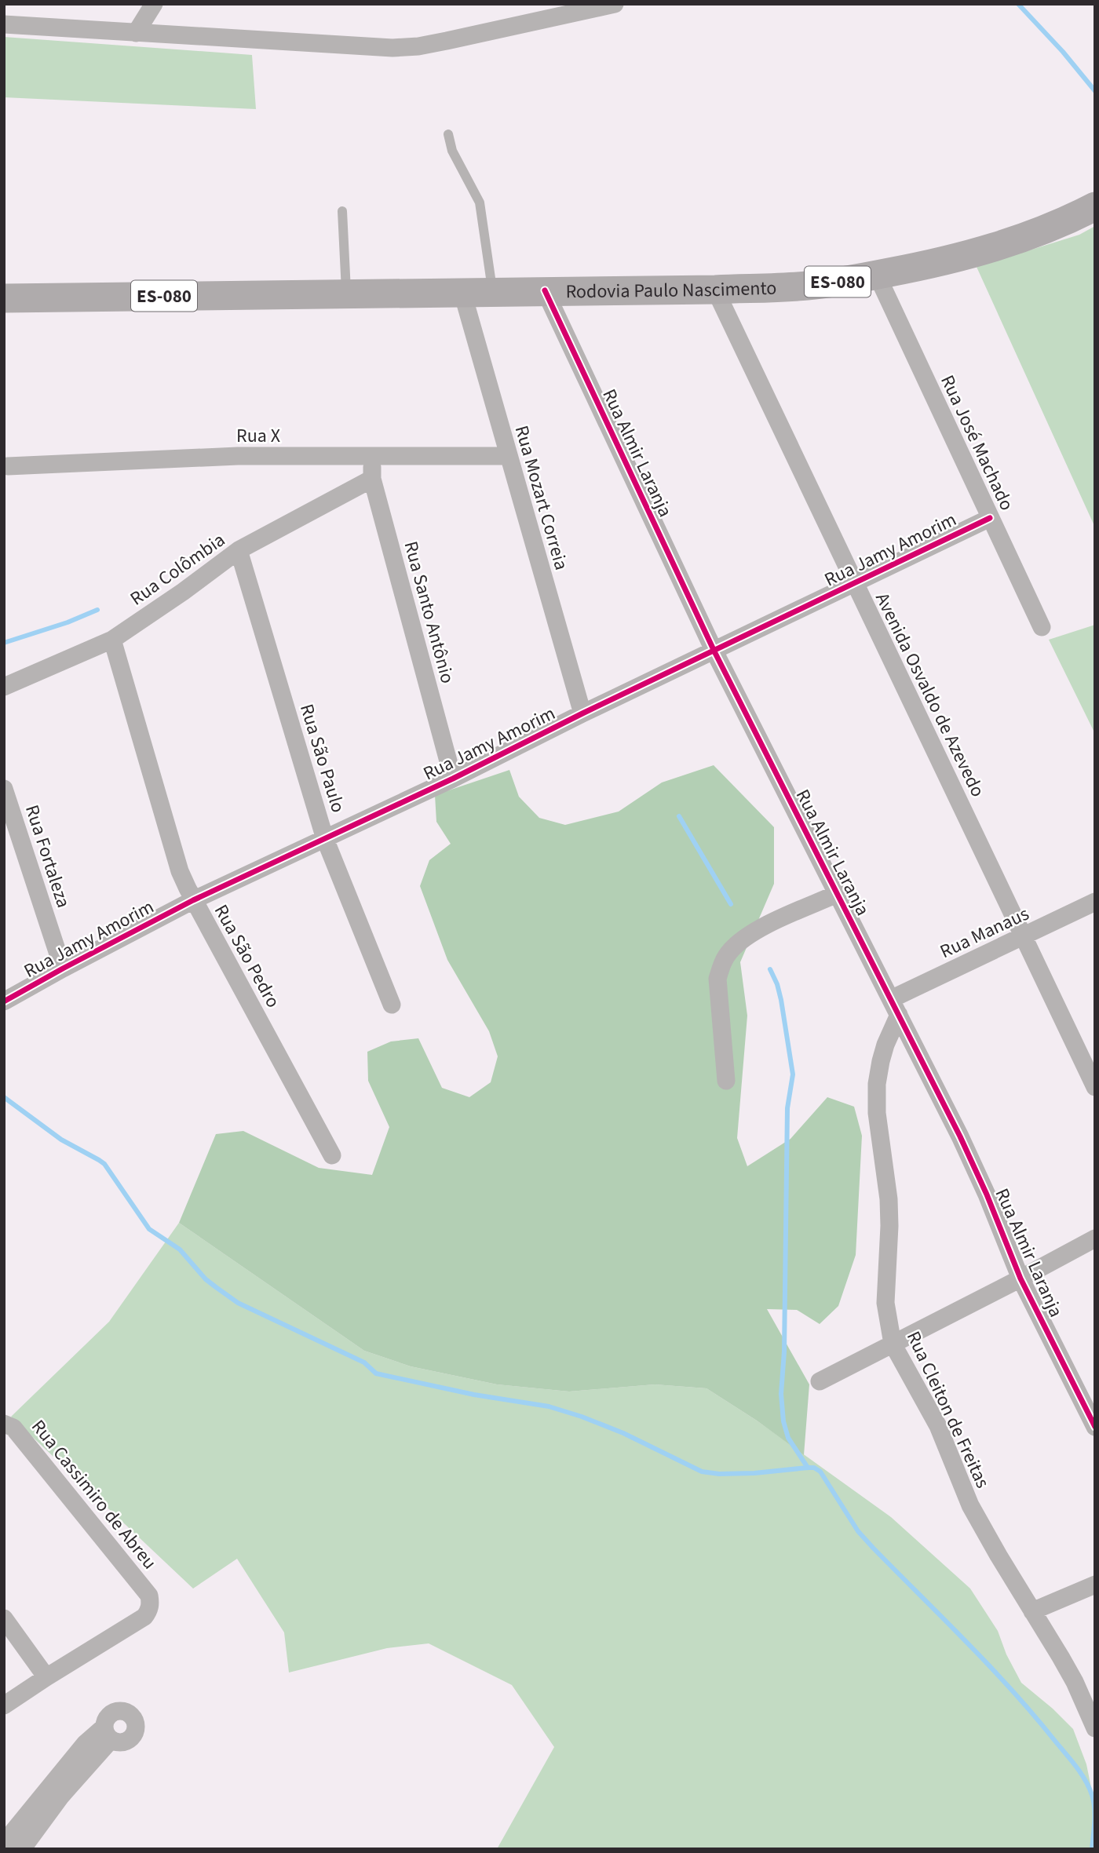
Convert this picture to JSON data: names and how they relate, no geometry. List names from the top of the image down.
{
  "streets": {
    "main road": ["ES-080", "Rodovia Paulo Nascimento"],
    "street": [
      "Rua X",
      "Rua José Machado",
      "Rua Almir Laranja",
      "Rua Mozart Correia",
      "Rua Jamy Amorim",
      "Rua Colômbia",
      "Rua Santo Antônio",
      "Avenida Osvaldo de Azevedo",
      "Rua São Paulo",
      "Rua Fortaleza",
      "Rua Manaus",
      "Rua São Pedro",
      "Rua Cleiton de Freitas",
      "Rua Cassimiro de Abreu"
    ]
  },
  "crossings": [
    ["Rodovia Paulo Nascimento", "Rua José Machado"],
    ["Rodovia Paulo Nascimento", "Rua Almir Laranja"],
    ["Rodovia Paulo Nascimento", "Rua Mozart Correia"],
    ["Rodovia Paulo Nascimento", "Avenida Osvaldo de Azevedo"],
    ["Rua X", "Rua Mozart Correia"],
    ["Rua X", "Rua Santo Antônio"],
    ["Rua José Machado", "Rua Jamy Amorim"],
    ["Rua Almir Laranja", "Rua Jamy Amorim"],
    ["Rua Almir Laranja", "Rua Manaus"],
    ["Rua Almir Laranja", "Rua Cleiton de Freitas"],
    ["Rua Mozart Correia", "Rua Jamy Amorim"],
    ["Rua Jamy Amorim", "Rua Santo Antônio"],
    ["Rua Jamy Amorim", "Avenida Osvaldo de Azevedo"],
    ["Rua Jamy Amorim", "Rua São Paulo"],
    ["Rua Jamy Amorim", "Rua Fortaleza"],
    ["Rua Jamy Amorim", "Rua São Pedro"],
    ["Rua Colômbia", "Rua Santo Antônio"],
    ["Rua Colômbia", "Rua São Paulo"],
    ["Rua Colômbia", "Rua São Pedro"],
    ["Avenida Osvaldo de Azevedo", "Rua Manaus"],
    ["Rua Manaus", "Rua Cleiton de Freitas"]
  ]
}
